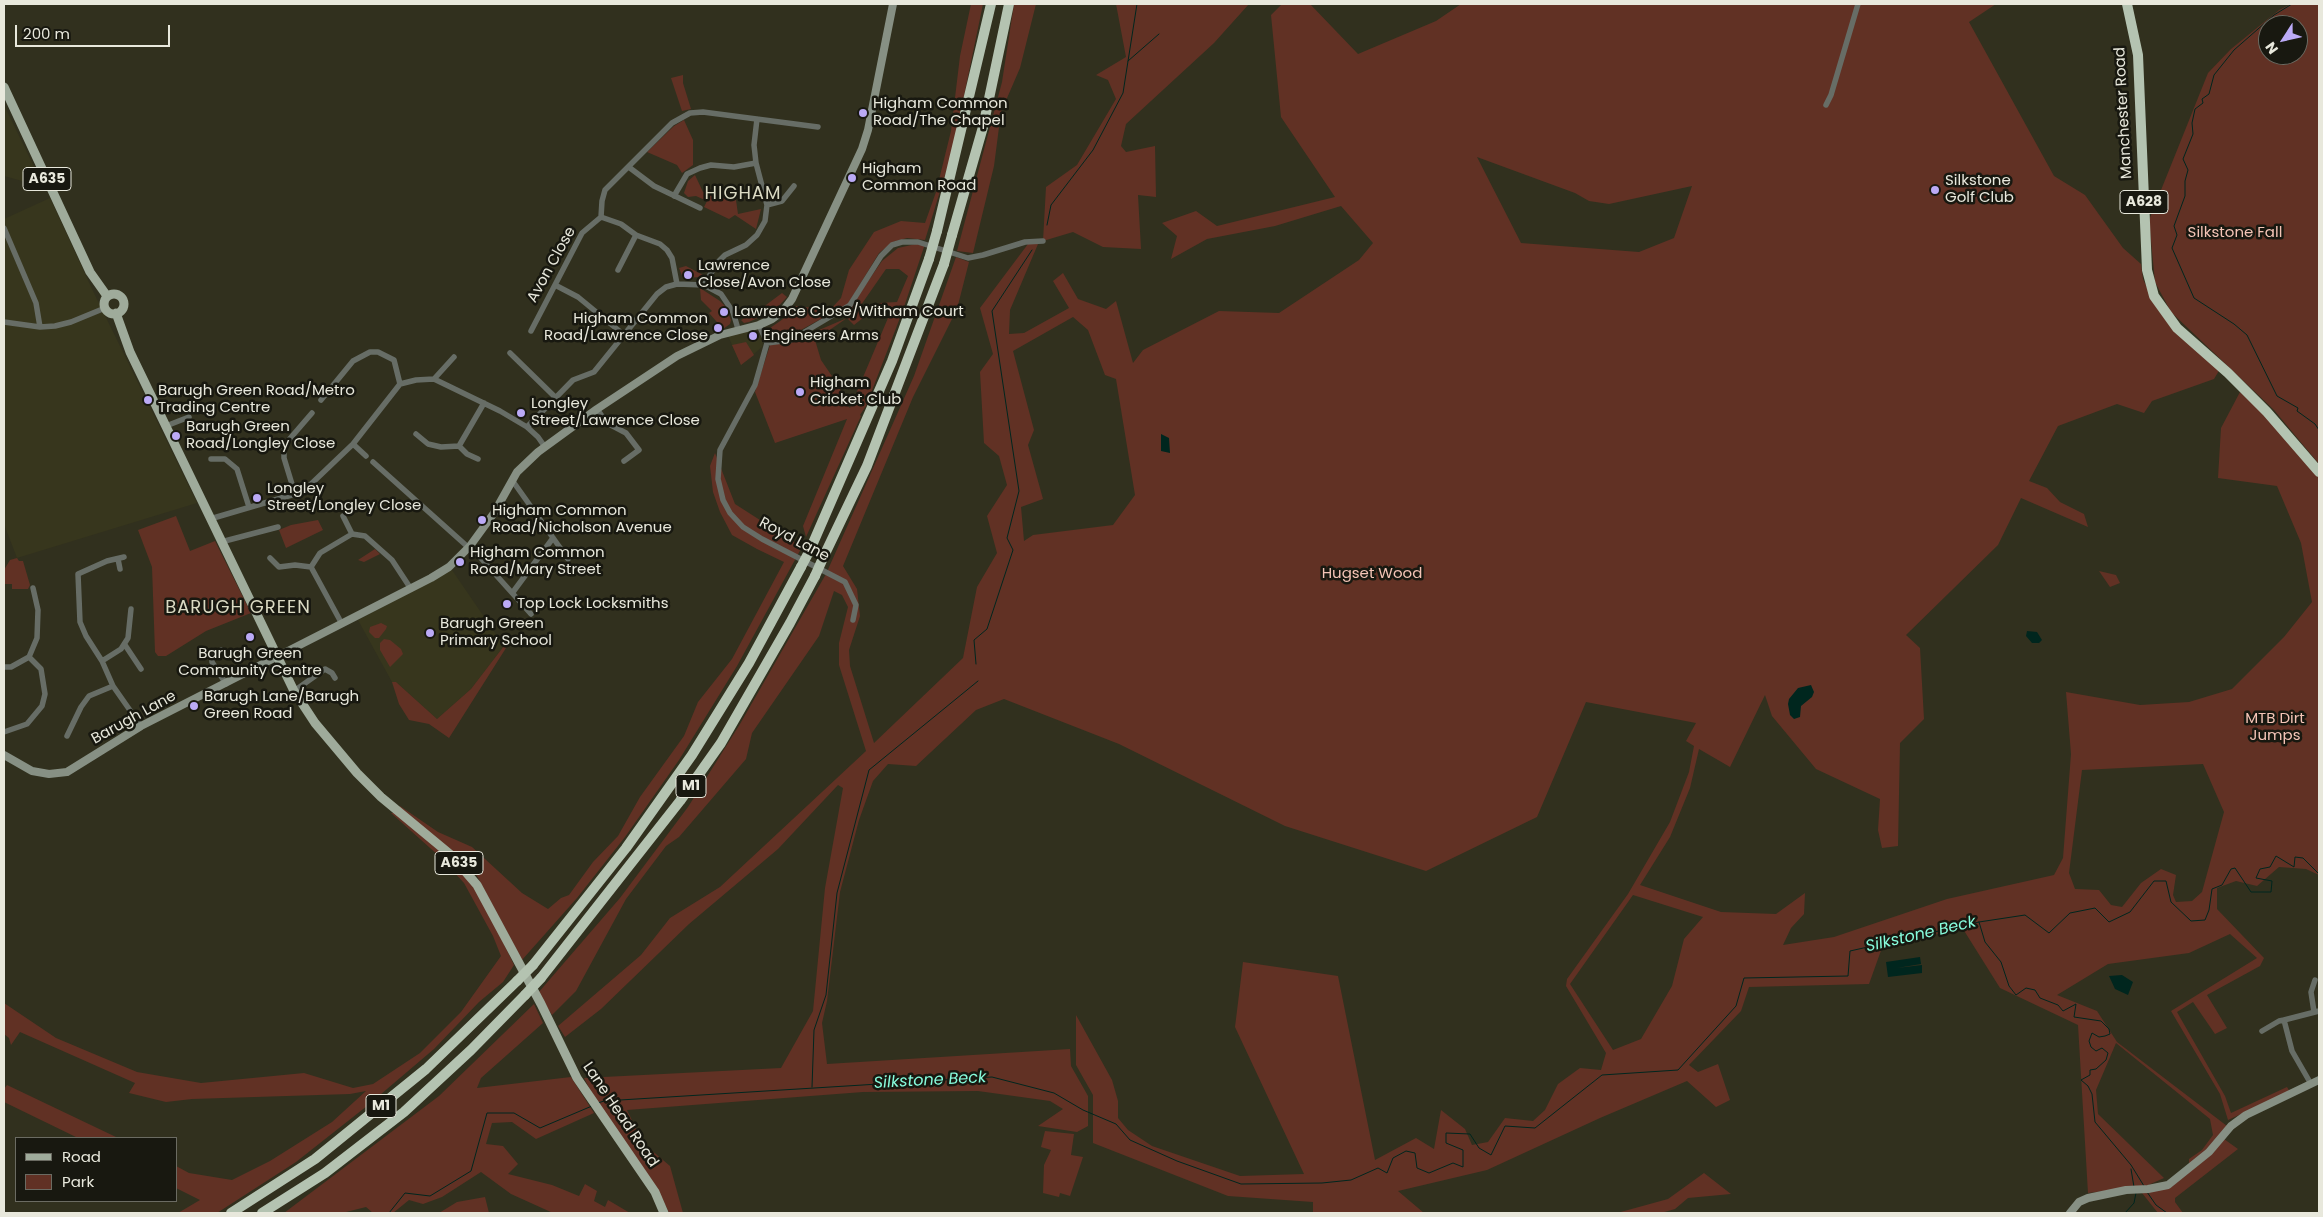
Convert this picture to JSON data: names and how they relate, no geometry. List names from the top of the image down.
{
  "streets": {
    "highway": ["Manchester Road", "A628", "M1"],
    "main road": ["A635", "Lane Head Road"],
    "street": ["Avon Close", "Royd Lane", "Barugh Lane"]
  },
  "crossings": [
    ["A635", "Barugh Lane"],
    ["A635", "Lane Head Road"]
  ],
  "districts": ["HIGHAM", "BARUGH GREEN"],
  "water": ["Silkstone Beck"],
  "parks": ["Silkstone Fall", "Hugset Wood", "MTB Dirt Jumps"],
  "places": [
    "Higham Common Road/The Chapel",
    "Higham Common Road",
    "Silkstone Golf Club",
    "Lawrence Close/Avon Close",
    "Lawrence Close/Witham Court",
    "Higham Common Road/Lawrence Close",
    "Engineers Arms",
    "Higham Cricket Club",
    "Barugh Green Road/Metro Trading Centre",
    "Longley Street/Lawrence Close",
    "Barugh Green Road/Longley Close",
    "Longley Street/Longley Close",
    "Higham Common Road/Nicholson Avenue",
    "Higham Common Road/Mary Street",
    "Top Lock Locksmiths",
    "Barugh Green Primary School",
    "Barugh Green Community Centre",
    "Barugh Lane/Barugh Green Road"
  ],
  "legend": ["Road", "Park"],
  "scale_bar": "200 m",
  "north": "bottom left"
}
